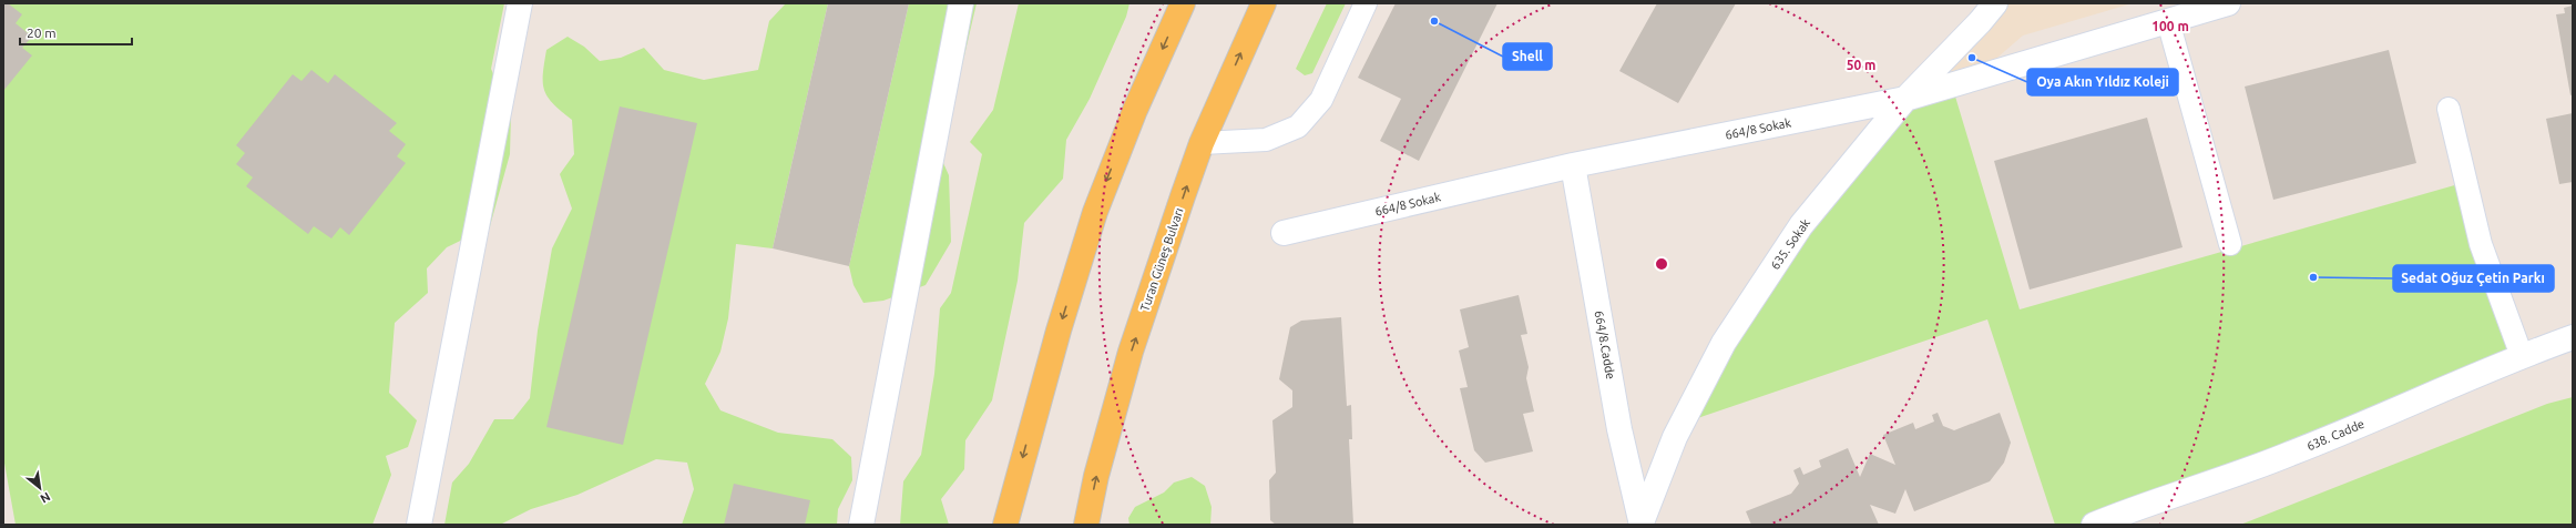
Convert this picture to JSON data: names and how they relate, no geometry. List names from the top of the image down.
{
  "streets": {
    "main road": ["Turan Güneş Bulvarı"],
    "street": [
      "664/8 Sokak",
      "635. Sokak",
      "664/8.Cadde",
      "638. Cadde"
    ]
  },
  "crossings": [
    ["664/8 Sokak", "635. Sokak"],
    ["664/8 Sokak", "664/8.Cadde"],
    ["635. Sokak", "664/8.Cadde"]
  ],
  "places": ["Shell", "Oya Akın Yıldız Koleji", "Sedat Oğuz Çetin Parkı"],
  "scale_bar": "20 m",
  "north": "bottom right",
  "rings": ["100 m", "50 m"]
}
